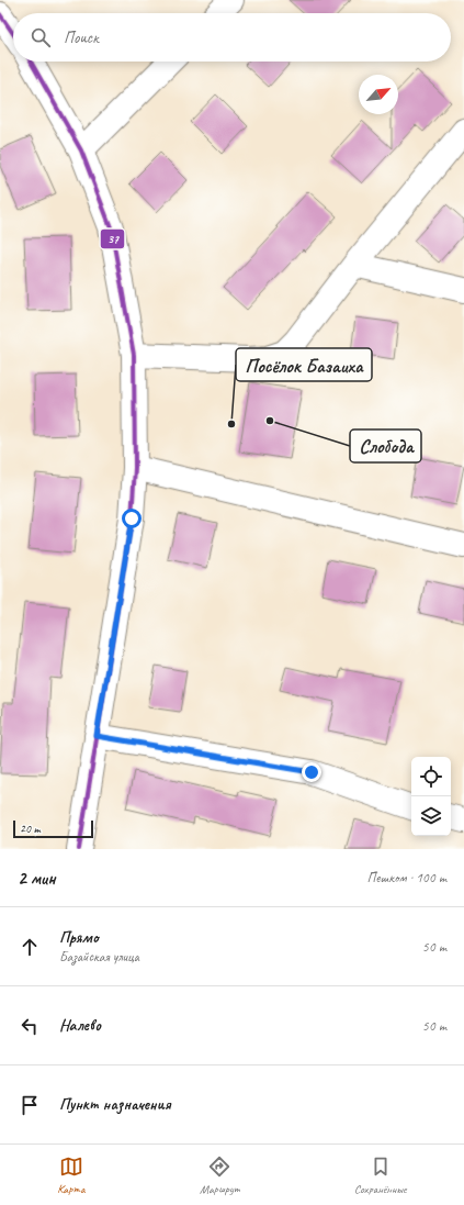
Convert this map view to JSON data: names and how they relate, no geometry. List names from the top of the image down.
{
  "places": ["Слобода", "Посёлок Базаиха"],
  "lines": ["transit line 37"],
  "scale_bar": "20 m",
  "north": "top right",
  "page": {
    "search": "Поиск",
    "scale": "20 m",
    "heading": ["2 мин", "Пешком · 100 m"],
    "list": [
      ["Прямо", "Базайская улица", "50 m"],
      ["Налево", "50 m"],
      "Пункт назначения"
    ],
    "nav": ["Карта", "Маршрут", "Сохранённые"]
  }
}
